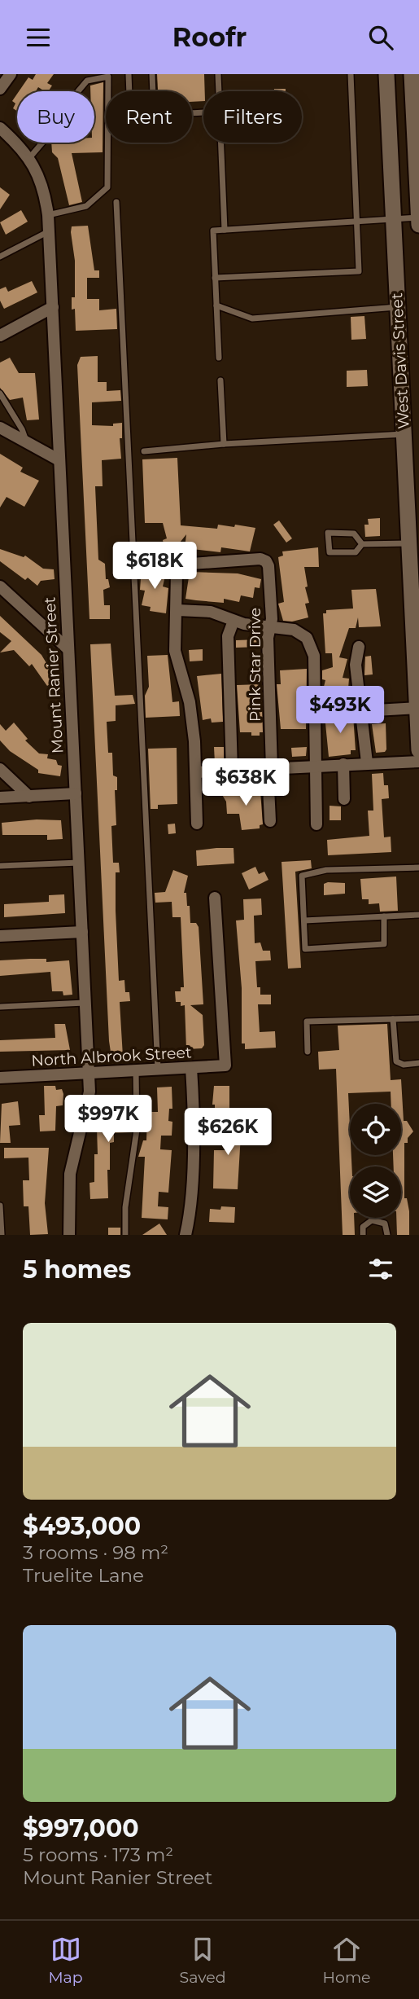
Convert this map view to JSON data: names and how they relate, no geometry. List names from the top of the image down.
{
  "streets": {
    "main road": ["West Davis Street"],
    "street": ["Pink Star Drive", "Mount Ranier Street", "North Albrook Street"]
  },
  "crossings": [
    ["Mount Ranier Street", "North Albrook Street"]
  ],
  "page": {
    "header": "Roofr",
    "chip": ["Buy", "Rent", "Filters"],
    "price": [
      "$618K",
      "$493K",
      "$638K",
      "$997K",
      "$626K"
    ],
    "heading": "5 homes",
    "list": [
      {
        "name": "$493,000",
        "note": "3 rooms · 98 m² · Truelite Lane"
      },
      {
        "name": "$997,000",
        "note": "5 rooms · 173 m² · Mount Ranier Street"
      }
    ],
    "tabs": ["Map", "Saved", "Home"]
  }
}
